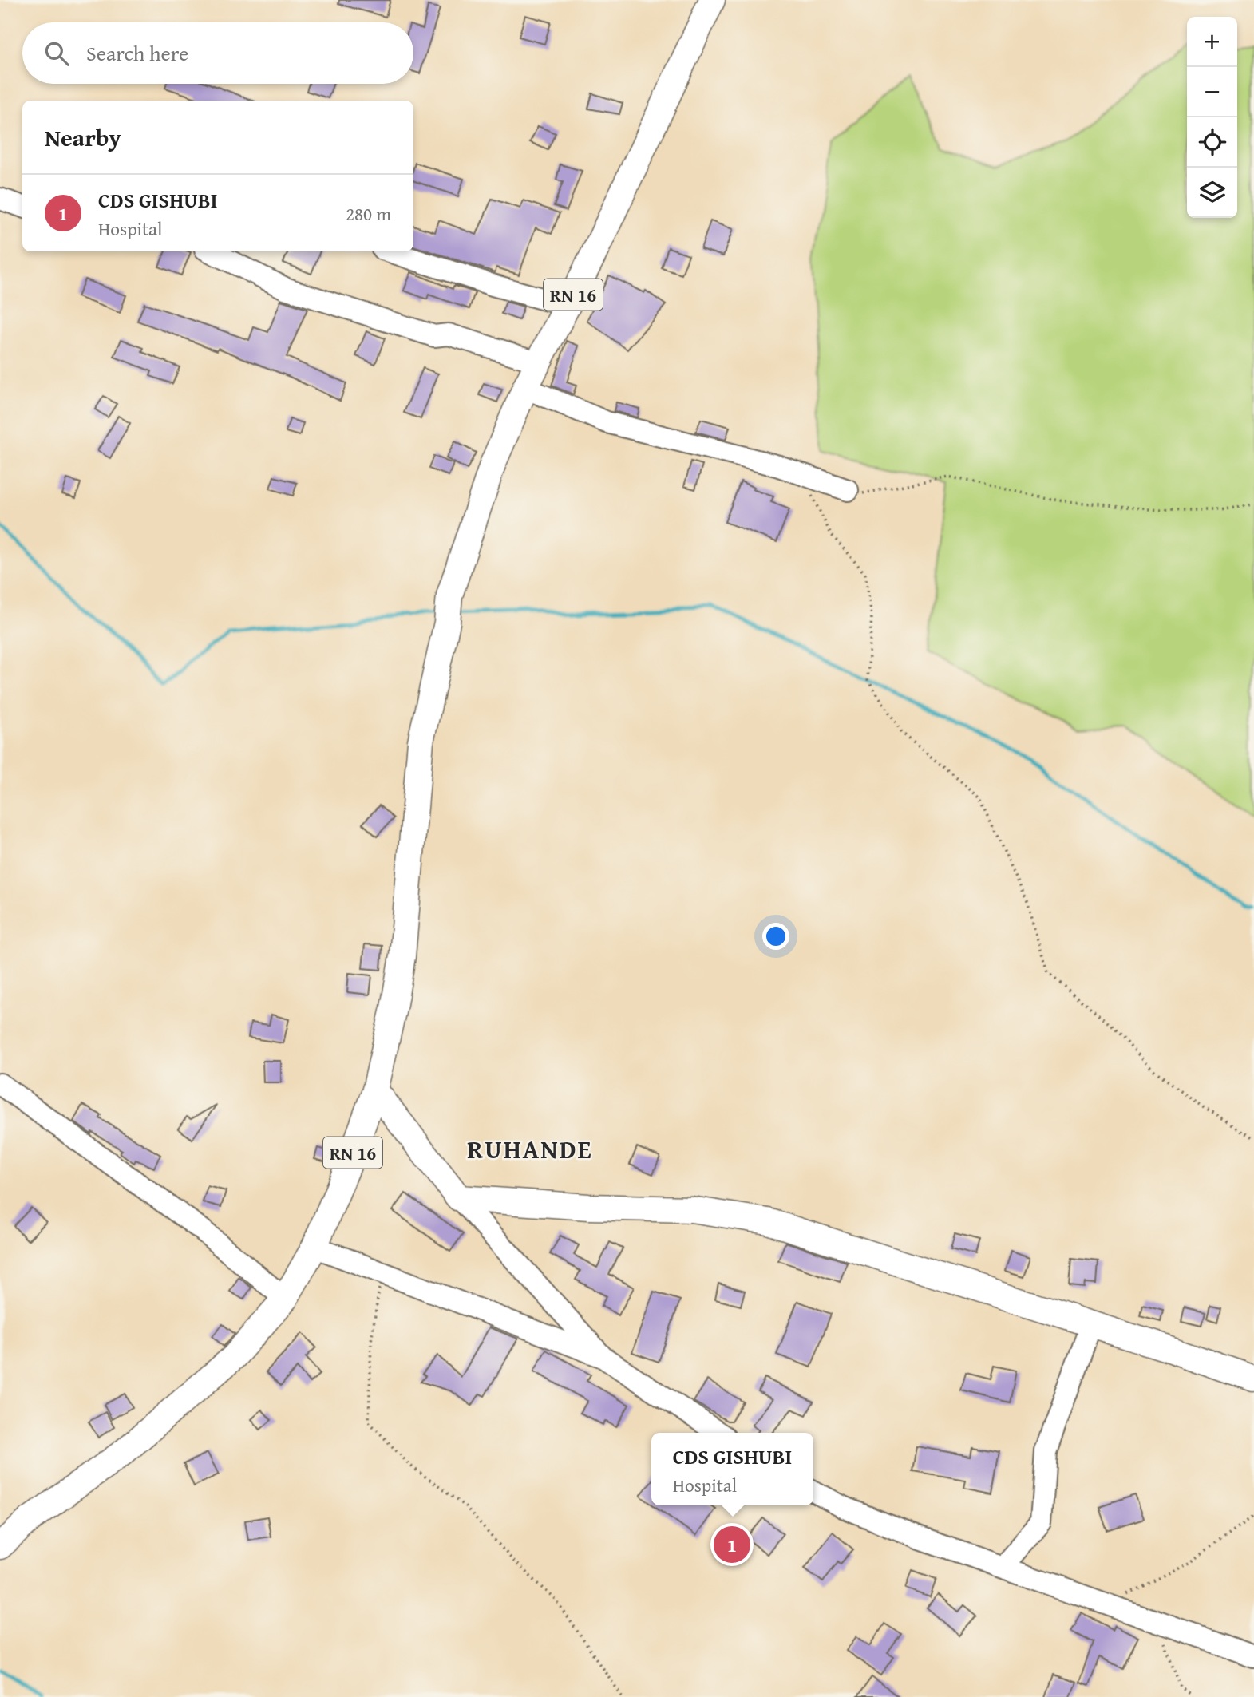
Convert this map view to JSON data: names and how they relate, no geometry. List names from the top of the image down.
{
  "streets": {
    "main road": ["RN 16"]
  },
  "districts": ["RUHANDE"],
  "page": {
    "map_buttons": ["+", "−"],
    "search": "Search here",
    "heading": "Nearby",
    "list": [
      {
        "mark": "1",
        "name": "CDS GISHUBI",
        "note": "Hospital",
        "value": "280 m"
      }
    ],
    "popup": ["CDS GISHUBI", "Hospital"],
    "pins": "1"
  }
}
